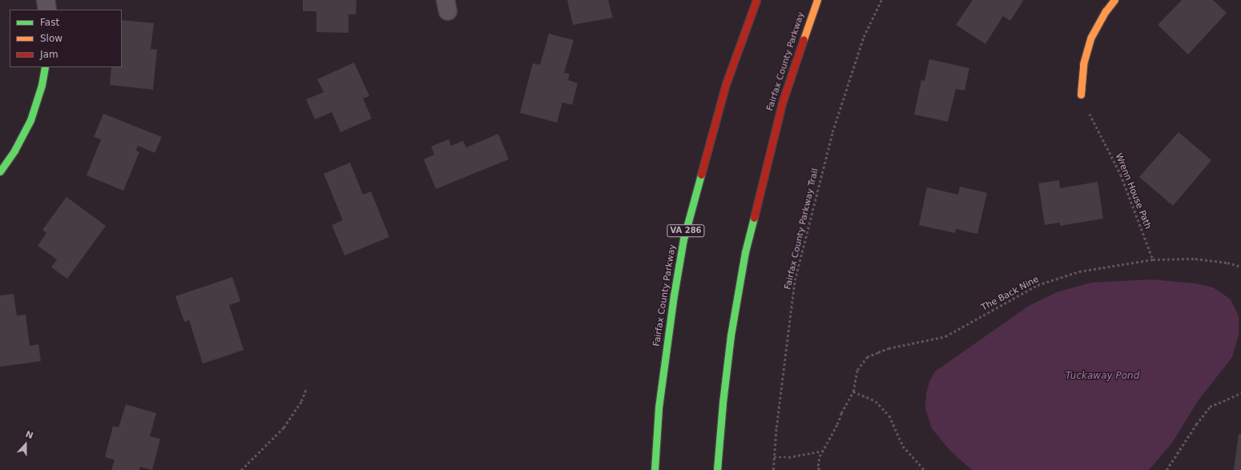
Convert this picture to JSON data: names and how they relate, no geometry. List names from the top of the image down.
{
  "streets": {
    "main road": ["Fairfax County Parkway", "VA 286"],
    "path": ["Wrenn House Path", "Fairfax County Parkway Trail", "The Back Nine"]
  },
  "crossings": [
    ["Wrenn House Path", "The Back Nine"]
  ],
  "water": ["Tuckaway Pond"],
  "legend": ["Fast", "Slow", "Jam"],
  "north": "top"
}
